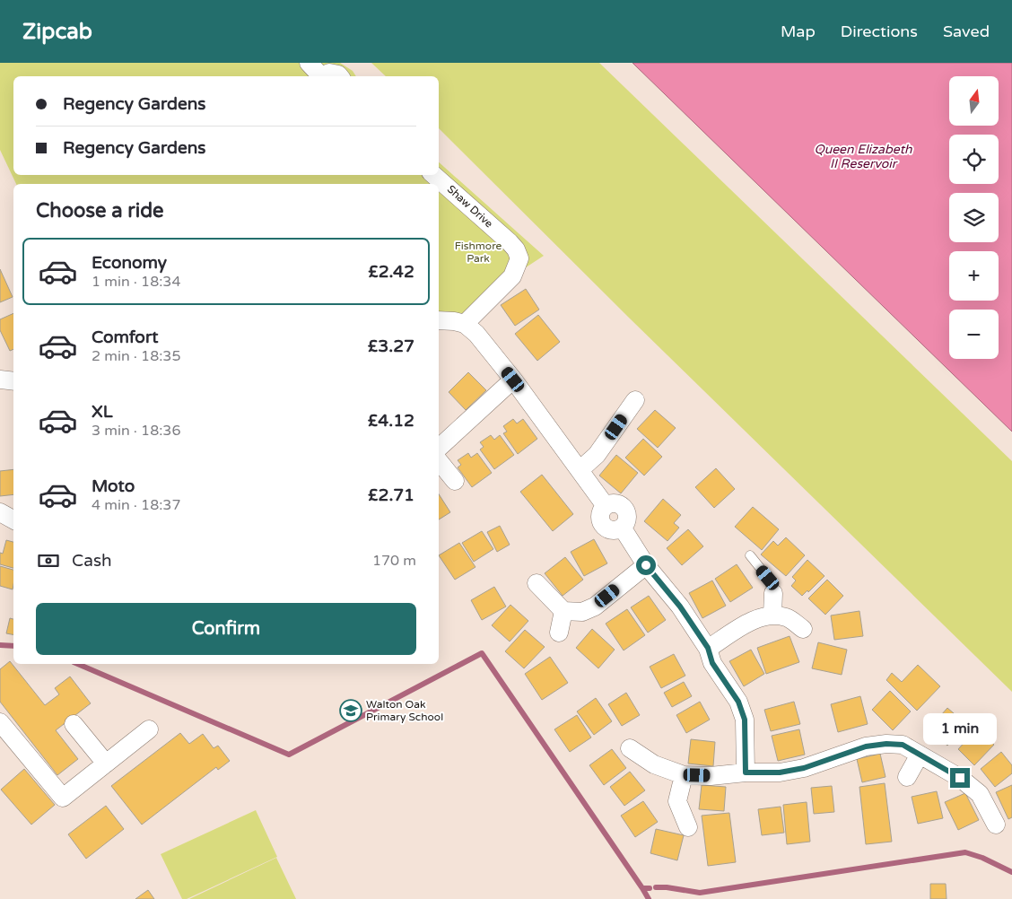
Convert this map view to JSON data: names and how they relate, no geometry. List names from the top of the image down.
{
  "streets": {
    "street": ["Shaw Drive"]
  },
  "water": ["Queen Elizabeth II Reservoir"],
  "parks": ["Fishmore Park"],
  "places": {
    "school or university": ["Walton Oak Primary School"]
  },
  "north": "top",
  "page": {
    "header": "Zipcab",
    "nav": ["Map", "Directions", "Saved"],
    "map_buttons": ["+", "−"],
    "banner": ["Regency Gardens", "Regency Gardens"],
    "heading": "Choose a ride",
    "list": [
      {
        "name": "Economy",
        "note": "1 min · 18:34",
        "value": "£2.42"
      },
      {
        "name": "Comfort",
        "note": "2 min · 18:35",
        "value": "£3.27"
      },
      {
        "name": "XL",
        "note": "3 min · 18:36",
        "value": "£4.12"
      },
      {
        "name": "Moto",
        "note": "4 min · 18:37",
        "value": "£2.71"
      }
    ],
    "pay": ["Cash", "170 m"],
    "buttons": "Confirm",
    "bubble": "1 min"
  }
}
